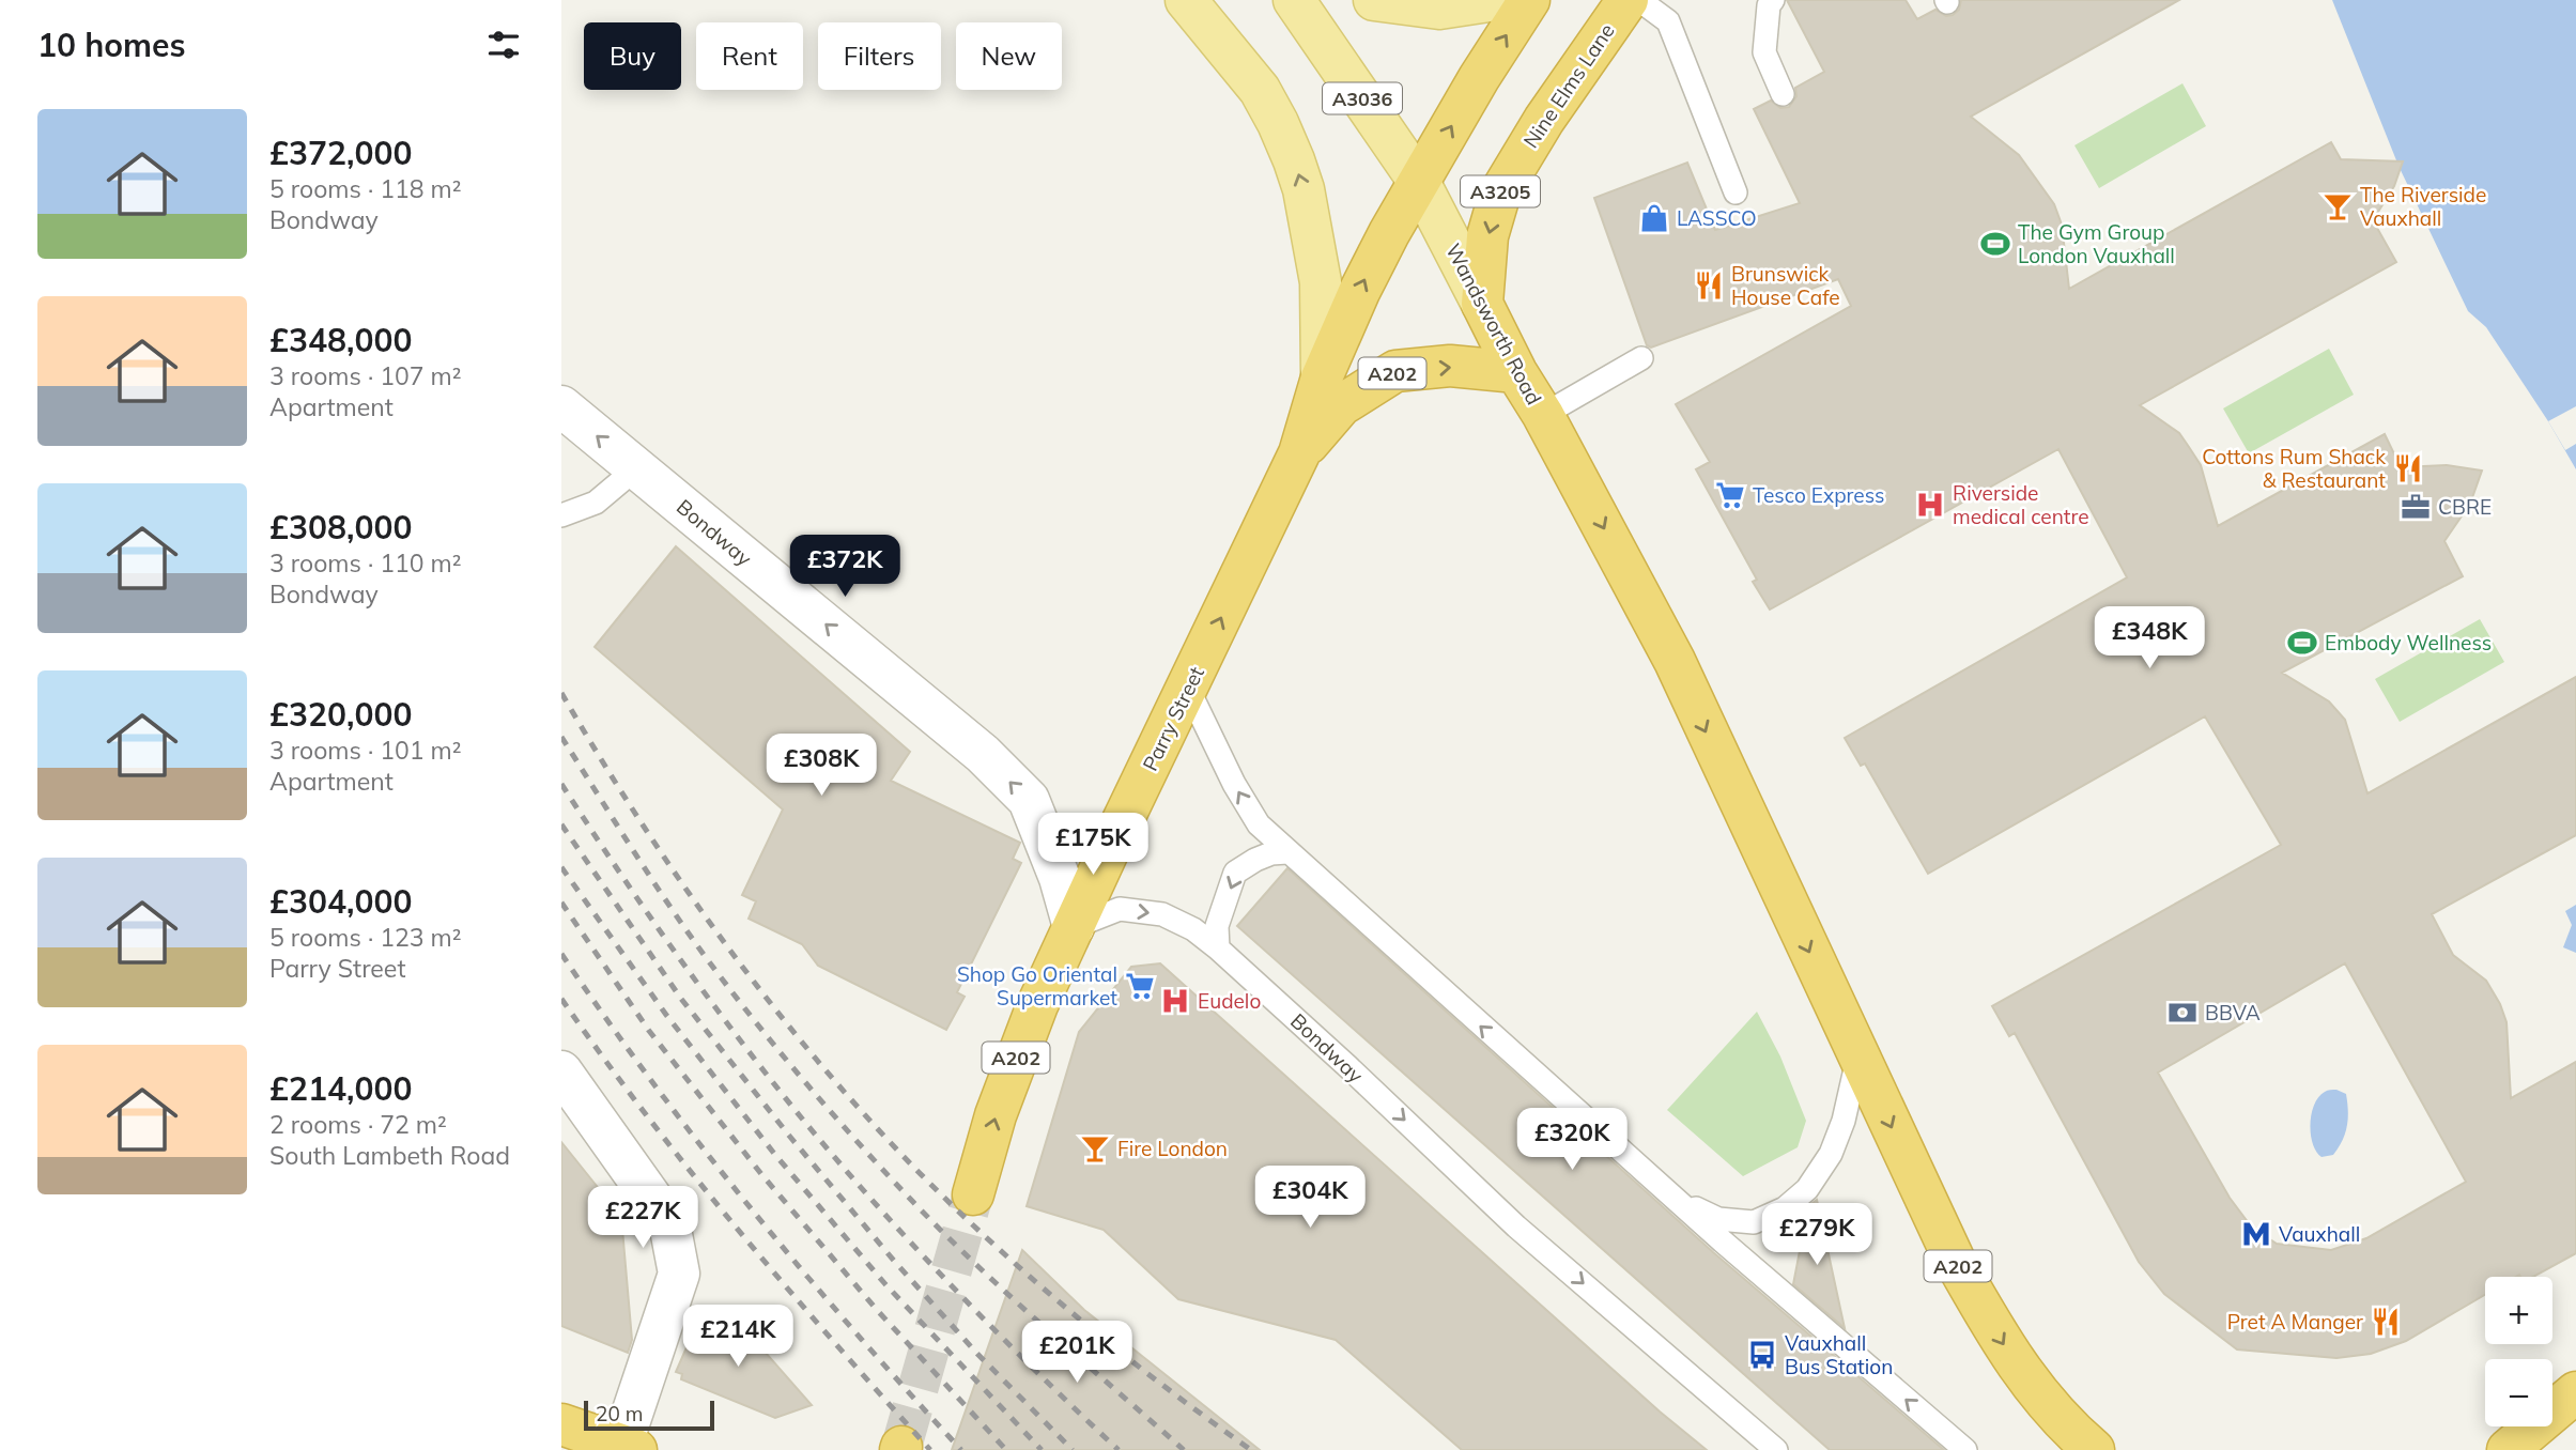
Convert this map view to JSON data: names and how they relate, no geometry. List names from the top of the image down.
{
  "streets": {
    "highway": [
      "Nine Elms Lane",
      "A3205",
      "Wandsworth Road",
      "A202",
      "Parry Street"
    ],
    "main road": ["A3036"],
    "street": ["Bondway"]
  },
  "crossings": [
    ["Nine Elms Lane", "Wandsworth Road"],
    ["Wandsworth Road", "A202"],
    ["Wandsworth Road", "Parry Street"],
    ["Bondway", "Parry Street"]
  ],
  "one_way": ["Wandsworth Road", "Parry Street"],
  "places": {
    "bar": ["The Riverside Vauxhall", "Fire London"],
    "shop": ["LASSCO"],
    "sports": ["The Gym Group London Vauxhall", "Embody Wellness"],
    "restaurant": ["Brunswick House Cafe", "Cottons Rum Shack & Restaurant", "Pret A Manger"],
    "supermarket": ["Tesco Express", "Shop Go Oriental Supermarket"],
    "hospital": ["Riverside medical centre", "Eudelo"],
    "office": ["CBRE"],
    "bank": ["BBVA"],
    "metro station": ["Vauxhall"],
    "bus stop": ["Vauxhall Bus Station"]
  },
  "scale_bar": "20 m",
  "page": {
    "heading": "10 homes",
    "chip": [
      "Buy",
      "Rent",
      "Filters",
      "New"
    ],
    "list": [
      {
        "name": "£372,000",
        "note": "5 rooms · 118 m² · Bondway"
      },
      {
        "name": "£348,000",
        "note": "3 rooms · 107 m² · Apartment"
      },
      {
        "name": "£308,000",
        "note": "3 rooms · 110 m² · Bondway"
      },
      {
        "name": "£320,000",
        "note": "3 rooms · 101 m² · Apartment"
      },
      {
        "name": "£304,000",
        "note": "5 rooms · 123 m² · Parry Street"
      },
      {
        "name": "£214,000",
        "note": "2 rooms · 72 m² · South Lambeth Road"
      }
    ],
    "price": [
      "£372K",
      "£348K",
      "£308K",
      "£175K",
      "£320K",
      "£304K",
      "£227K",
      "£279K",
      "£214K",
      "£201K"
    ],
    "map_buttons": ["+", "−"],
    "scale": "20 m"
  }
}
